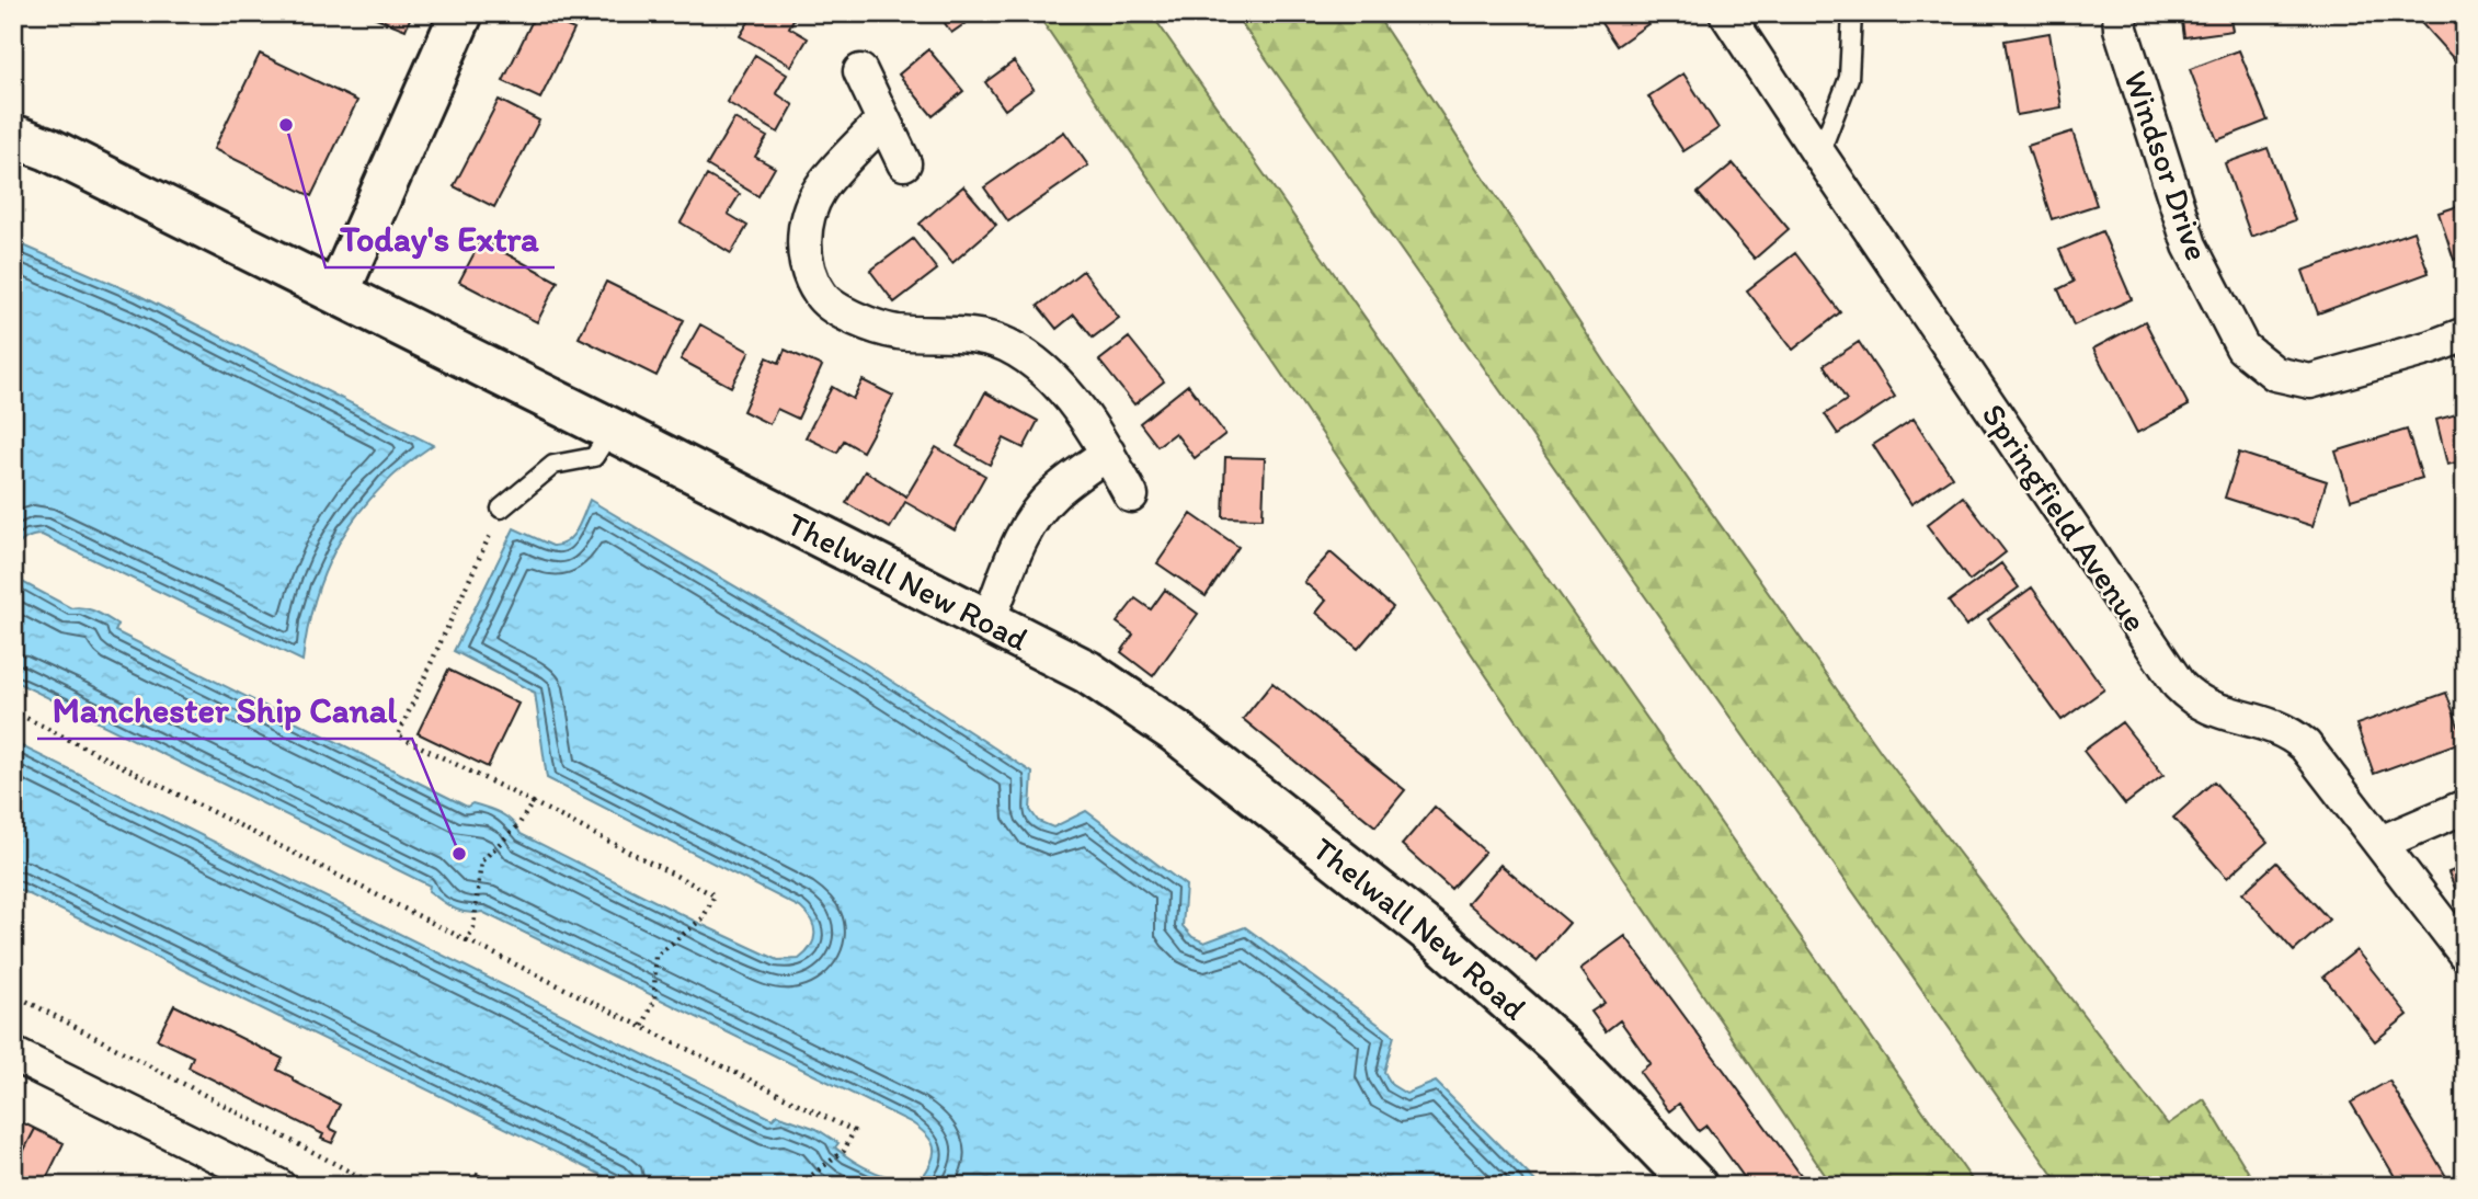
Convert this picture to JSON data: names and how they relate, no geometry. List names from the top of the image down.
{
  "streets": {
    "main road": ["Thelwall New Road"],
    "street": ["Windsor Drive", "Springfield Avenue"]
  },
  "places": ["Today's Extra", "Manchester Ship Canal"]
}
